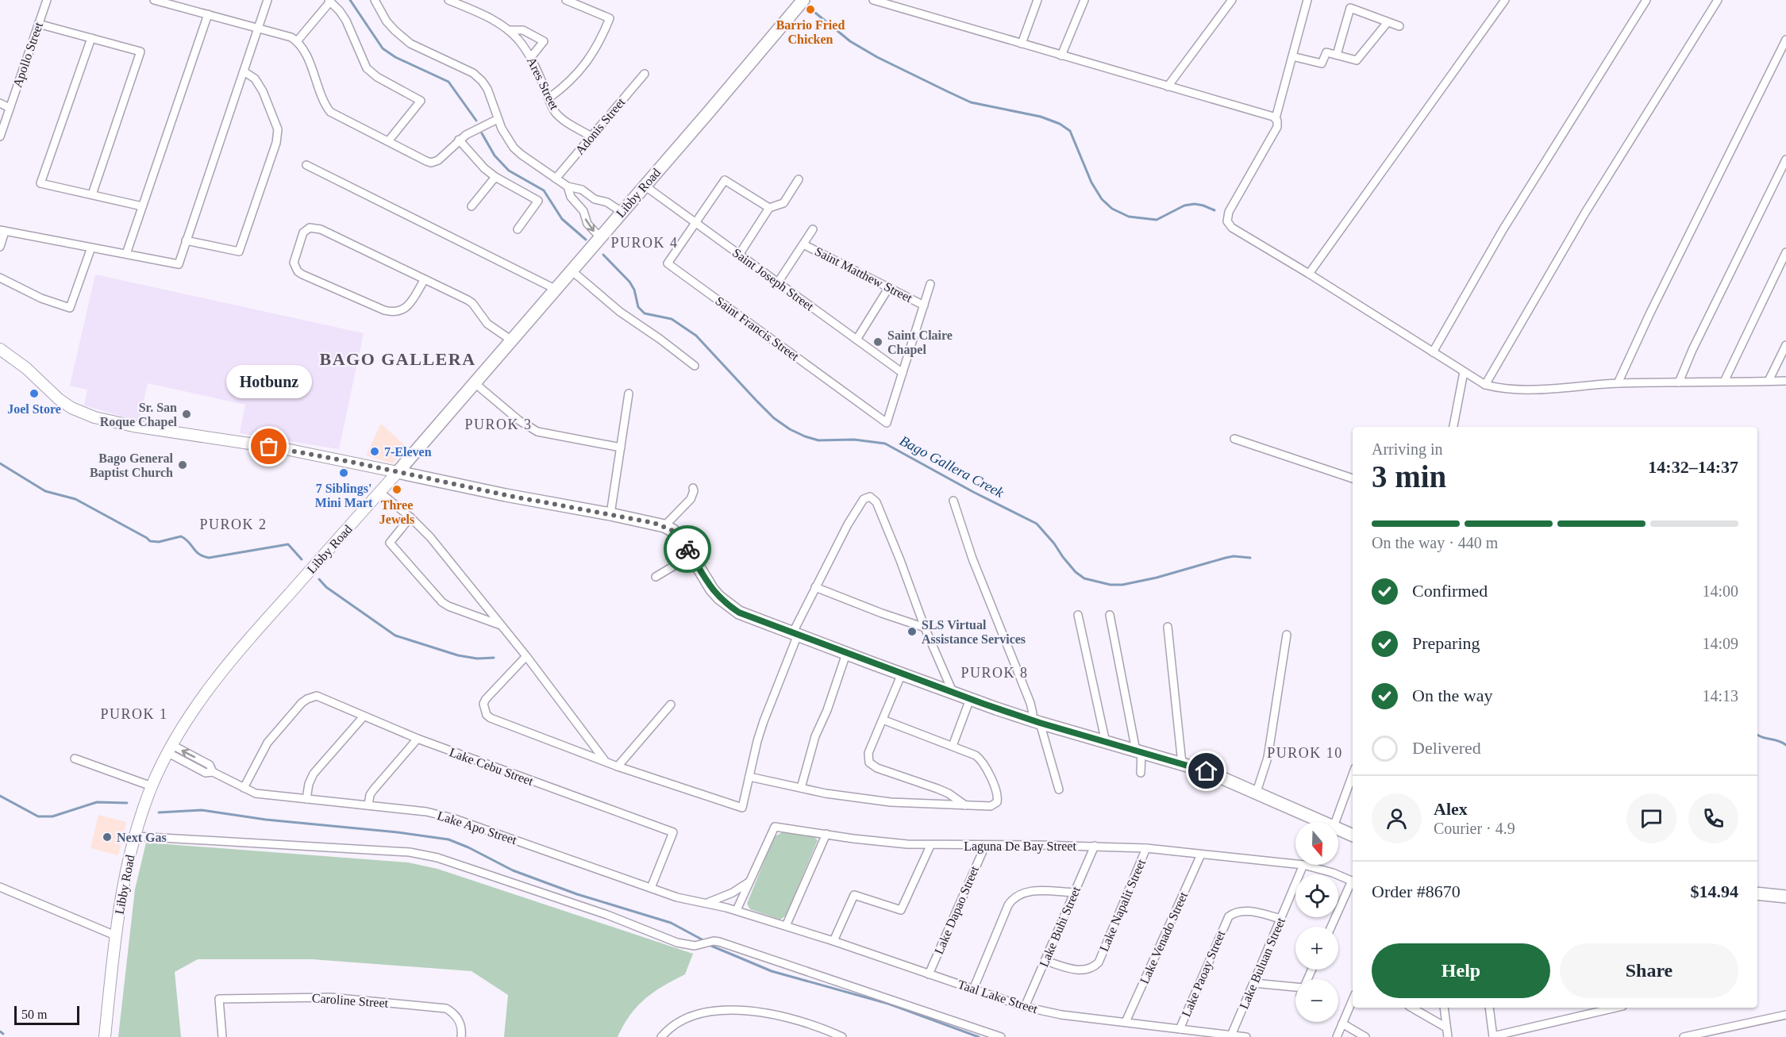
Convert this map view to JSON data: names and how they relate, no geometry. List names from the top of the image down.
{
  "streets": {
    "main road": ["Libby Road"],
    "street": [
      "Apollo Street",
      "Ares Street",
      "Adonis Street",
      "Saint Matthew Street",
      "Saint Joseph Street",
      "Saint Francis Street",
      "Lake Cebu Street",
      "Lake Apo Street",
      "Laguna De Bay Street",
      "Lake Napalit Street",
      "Lake Dapao Street",
      "Lake Buhi Street",
      "Lake Venado Street",
      "Lake Buluan Street",
      "Lake Paoay Street",
      "Taal Lake Street",
      "Caroline Street"
    ]
  },
  "crossings": [
    ["Ares Street", "Adonis Street"],
    ["Libby Road", "Saint Joseph Street"],
    ["Libby Road", "Lake Apo Street"],
    ["Saint Joseph Street", "Saint Francis Street"],
    ["Lake Cebu Street", "Lake Apo Street"],
    ["Lake Apo Street", "Laguna De Bay Street"],
    ["Lake Apo Street", "Taal Lake Street"],
    ["Laguna De Bay Street", "Lake Napalit Street"],
    ["Laguna De Bay Street", "Lake Dapao Street"],
    ["Laguna De Bay Street", "Lake Buhi Street"],
    ["Laguna De Bay Street", "Lake Venado Street"],
    ["Laguna De Bay Street", "Lake Buluan Street"],
    ["Laguna De Bay Street", "Taal Lake Street"],
    ["Lake Napalit Street", "Lake Buhi Street"],
    ["Lake Dapao Street", "Taal Lake Street"],
    ["Lake Buhi Street", "Taal Lake Street"],
    ["Lake Venado Street", "Taal Lake Street"],
    ["Lake Buluan Street", "Lake Paoay Street"],
    ["Lake Buluan Street", "Taal Lake Street"],
    ["Lake Paoay Street", "Taal Lake Street"]
  ],
  "districts": [
    "PUROK 4",
    "BAGO GALLERA",
    "PUROK 3",
    "PUROK 2",
    "PUROK 8",
    "PUROK 1",
    "PUROK 10"
  ],
  "water": ["Bago Gallera Creek"],
  "places": [
    "Barrio Fried Chicken",
    "Saint Claire Chapel",
    "Joel Store",
    "Sr. San Roque Chapel",
    "Hotbunz",
    "7-Eleven",
    "Bago General Baptist Church",
    "7 Siblings' Mini Mart",
    "Three Jewels",
    "SLS Virtual Assistance Services",
    "Next Gas"
  ],
  "scale_bar": "50 m",
  "north": "bottom",
  "page": {
    "bubble": "Hotbunz",
    "heading": ["3 min", "Arriving in", "14:32–14:37"],
    "panel": [
      "Alex",
      "Courier · 4.9",
      "Order #8670",
      "$14.94"
    ],
    "bar": "On the way · 440 m",
    "list": [
      ["Confirmed", "14:00"],
      ["Preparing", "14:09"],
      ["On the way", "14:13"],
      "Delivered"
    ],
    "map_buttons": ["+", "−"],
    "buttons": ["Help", "Share"],
    "scale": "50 m"
  }
}
